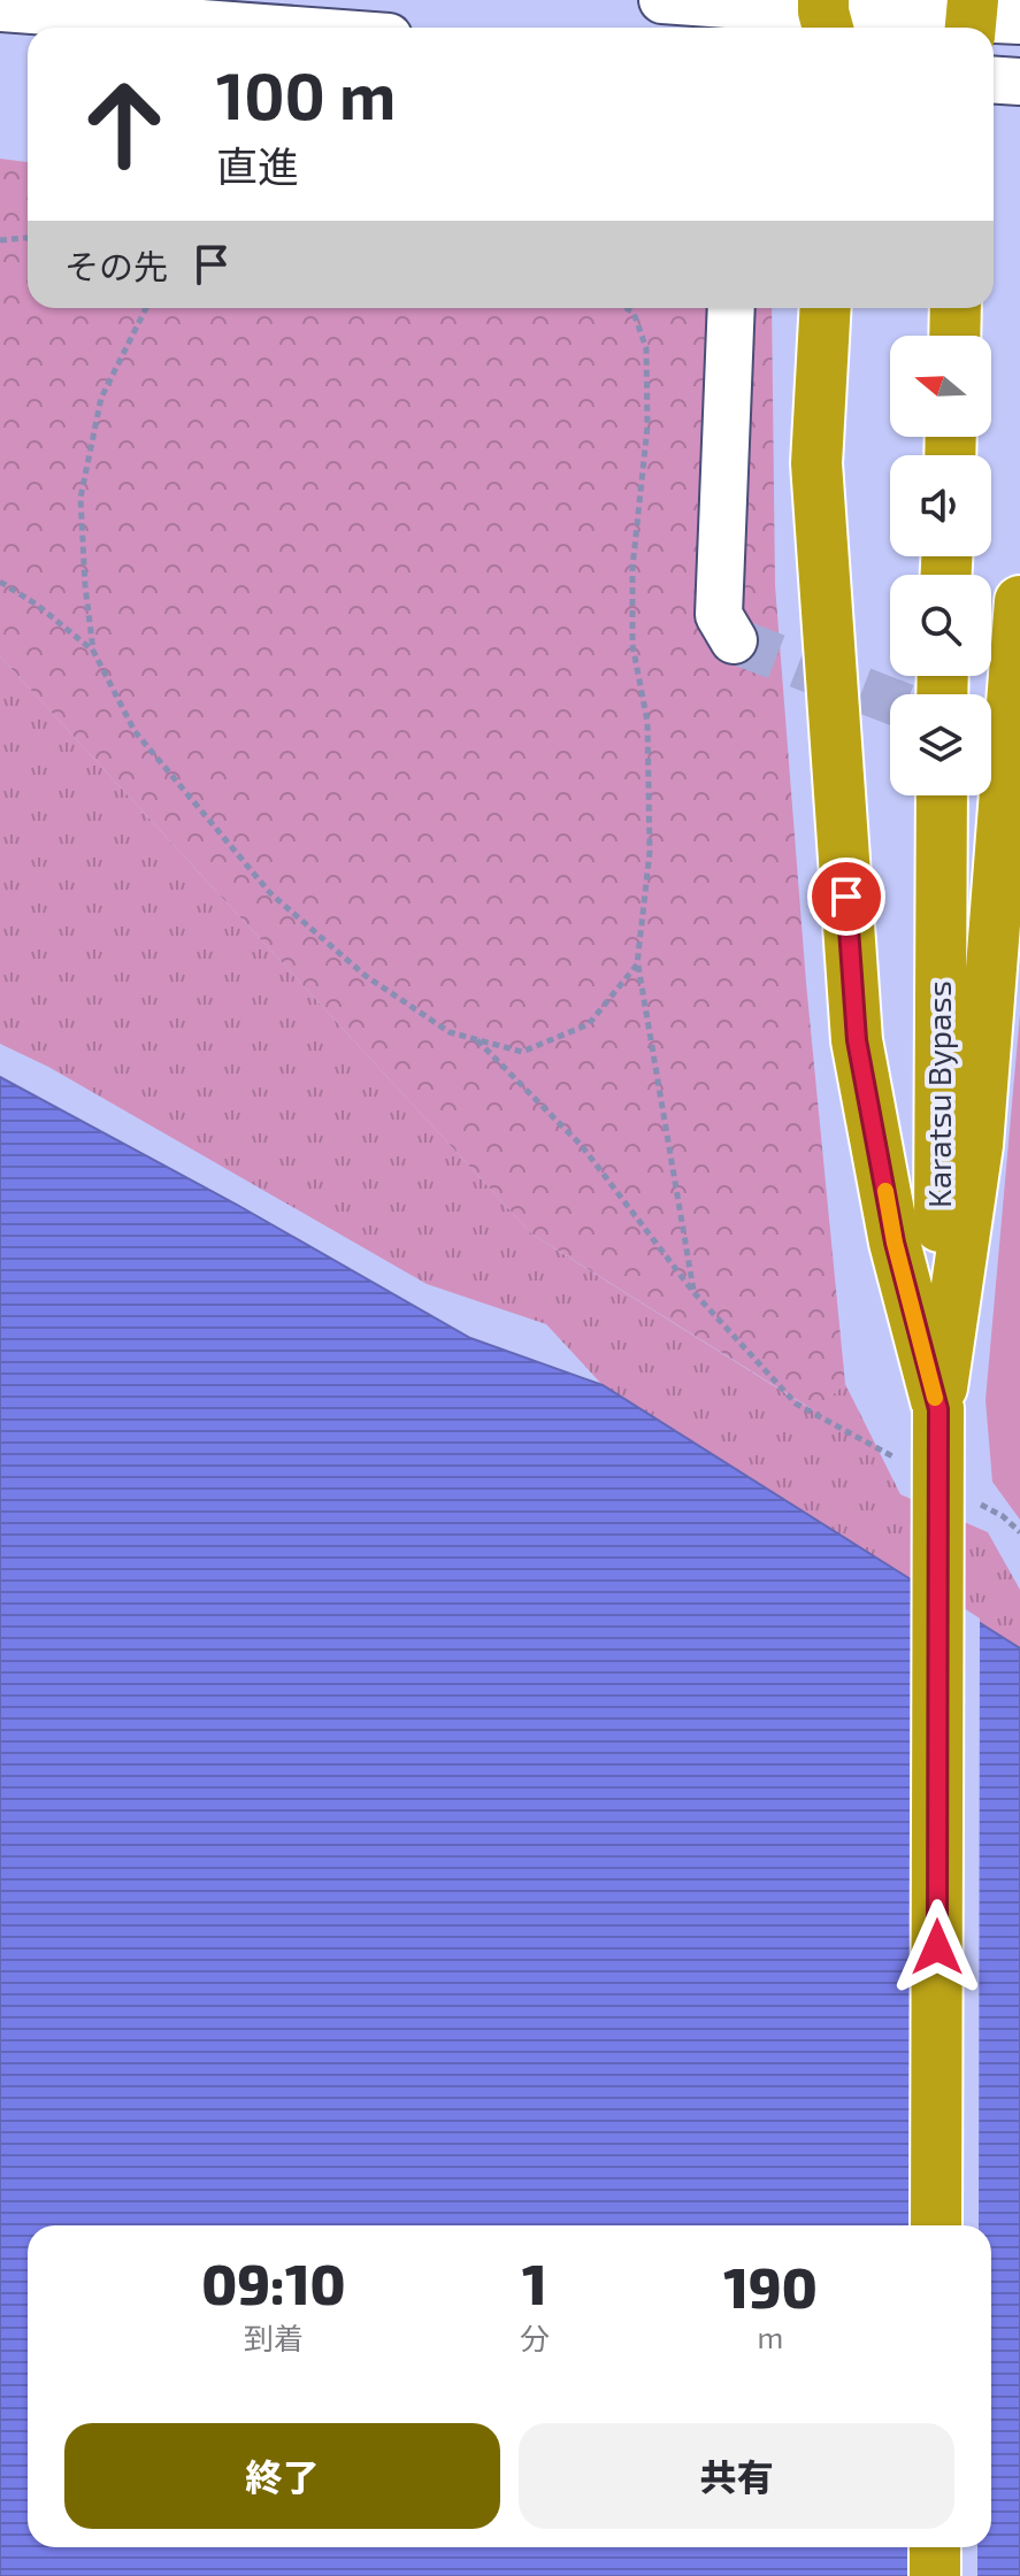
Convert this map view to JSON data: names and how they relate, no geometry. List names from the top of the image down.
{
  "streets": {
    "highway": ["Karatsu Bypass"]
  },
  "north": "left",
  "page": {
    "turn": ["100 m", "直進"],
    "then": "その先",
    "eta": [
      "09:10",
      "到着",
      "1",
      "分",
      "190",
      "m"
    ],
    "buttons": ["終了", "共有"]
  }
}
